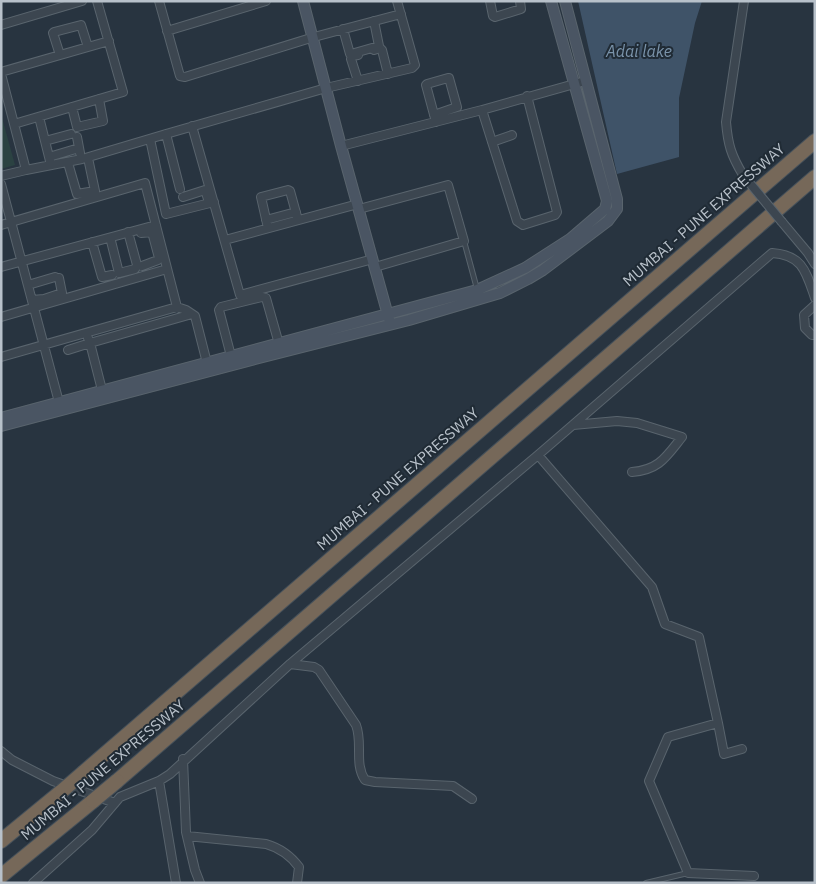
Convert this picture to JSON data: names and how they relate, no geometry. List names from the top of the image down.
{
  "streets": {
    "highway": ["MUMBAI - PUNE EXPRESSWAY"]
  },
  "water": ["Adai lake"]
}
